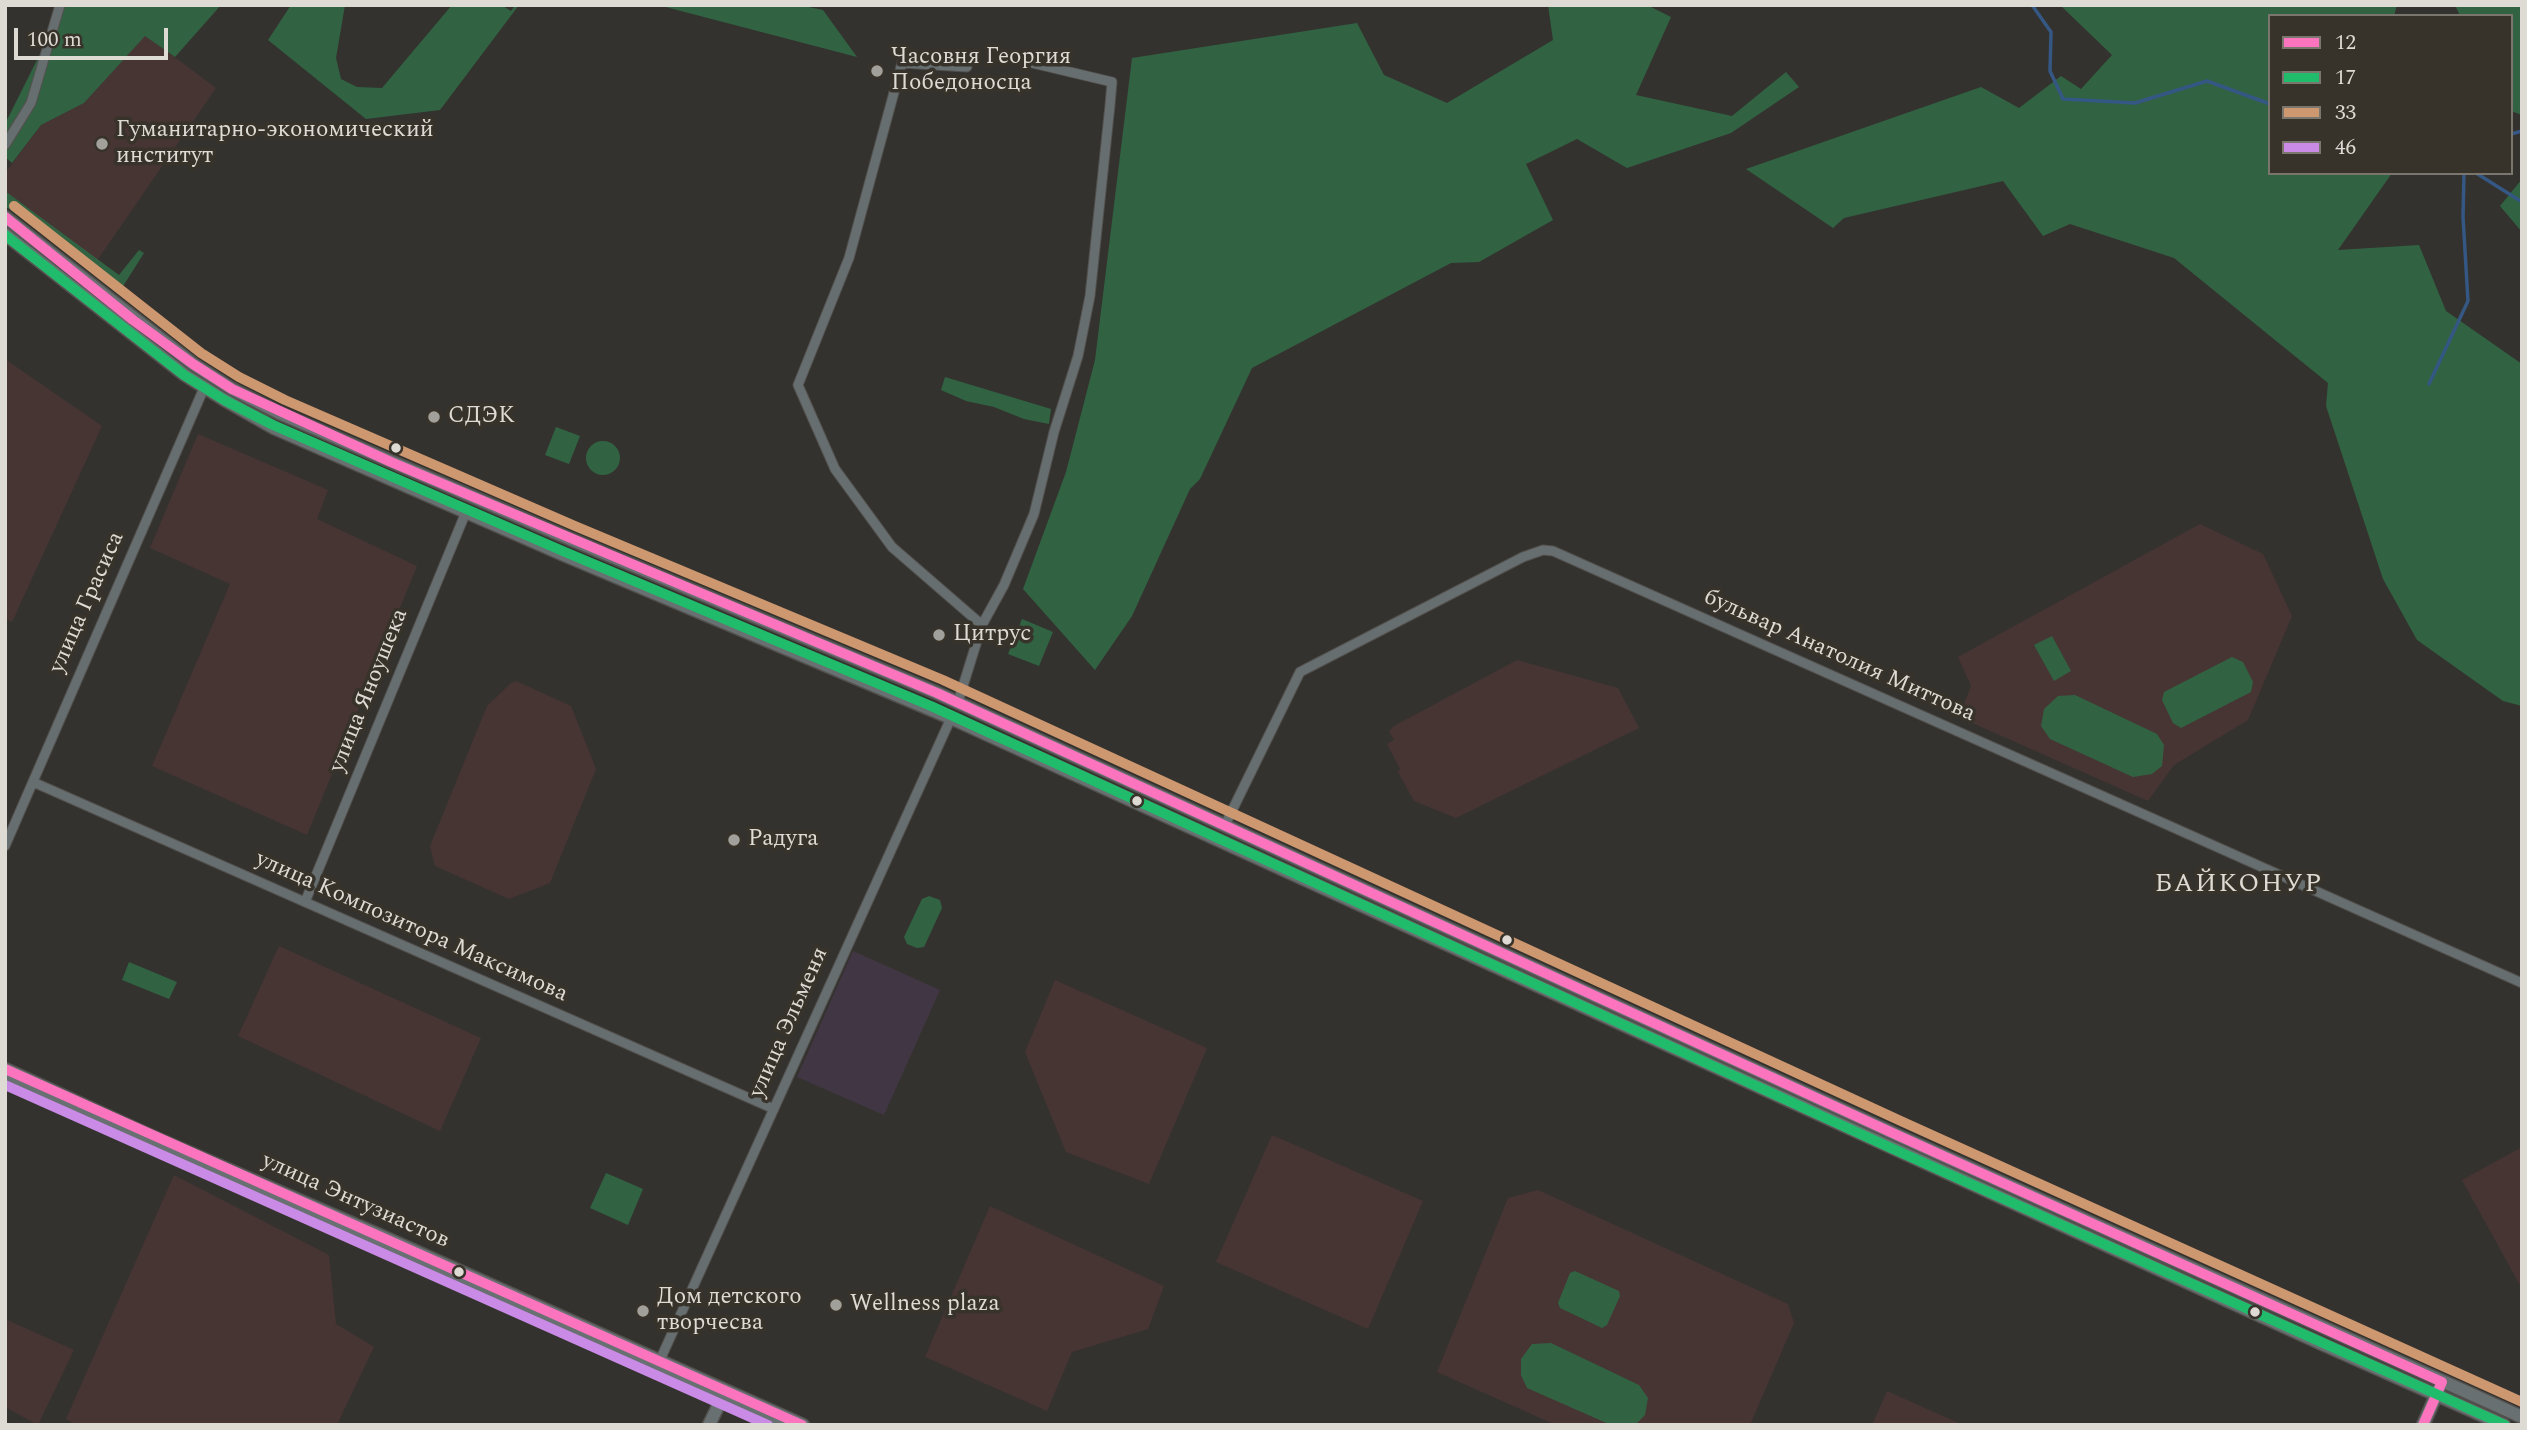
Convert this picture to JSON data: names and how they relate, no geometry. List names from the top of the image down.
{
  "streets": {
    "main road": ["улица Яноушека", "улица Эльменя", "улица Энтузиастов"],
    "street": ["улица Грасиса", "бульвар Анатолия Миттова", "улица Композитора Максимова"]
  },
  "crossings": [
    ["улица Грасиса", "улица Композитора Максимова"],
    ["улица Яноушека", "улица Композитора Максимова"],
    ["улица Композитора Максимова", "улица Эльменя"],
    ["улица Эльменя", "улица Энтузиастов"]
  ],
  "districts": ["БАЙКОНУР"],
  "places": [
    "Часовня Георгия Победоносца",
    "Гуманитарно-экономический институт",
    "СДЭК",
    "Цитрус",
    "Радуга",
    "Wellness plaza",
    "Дом детского творчесва"
  ],
  "lines": [
    "transit line 33",
    "transit line 12",
    "transit line 17",
    "transit line 46"
  ],
  "legend": [
    "12",
    "17",
    "33",
    "46"
  ],
  "scale_bar": "100 m"
}
